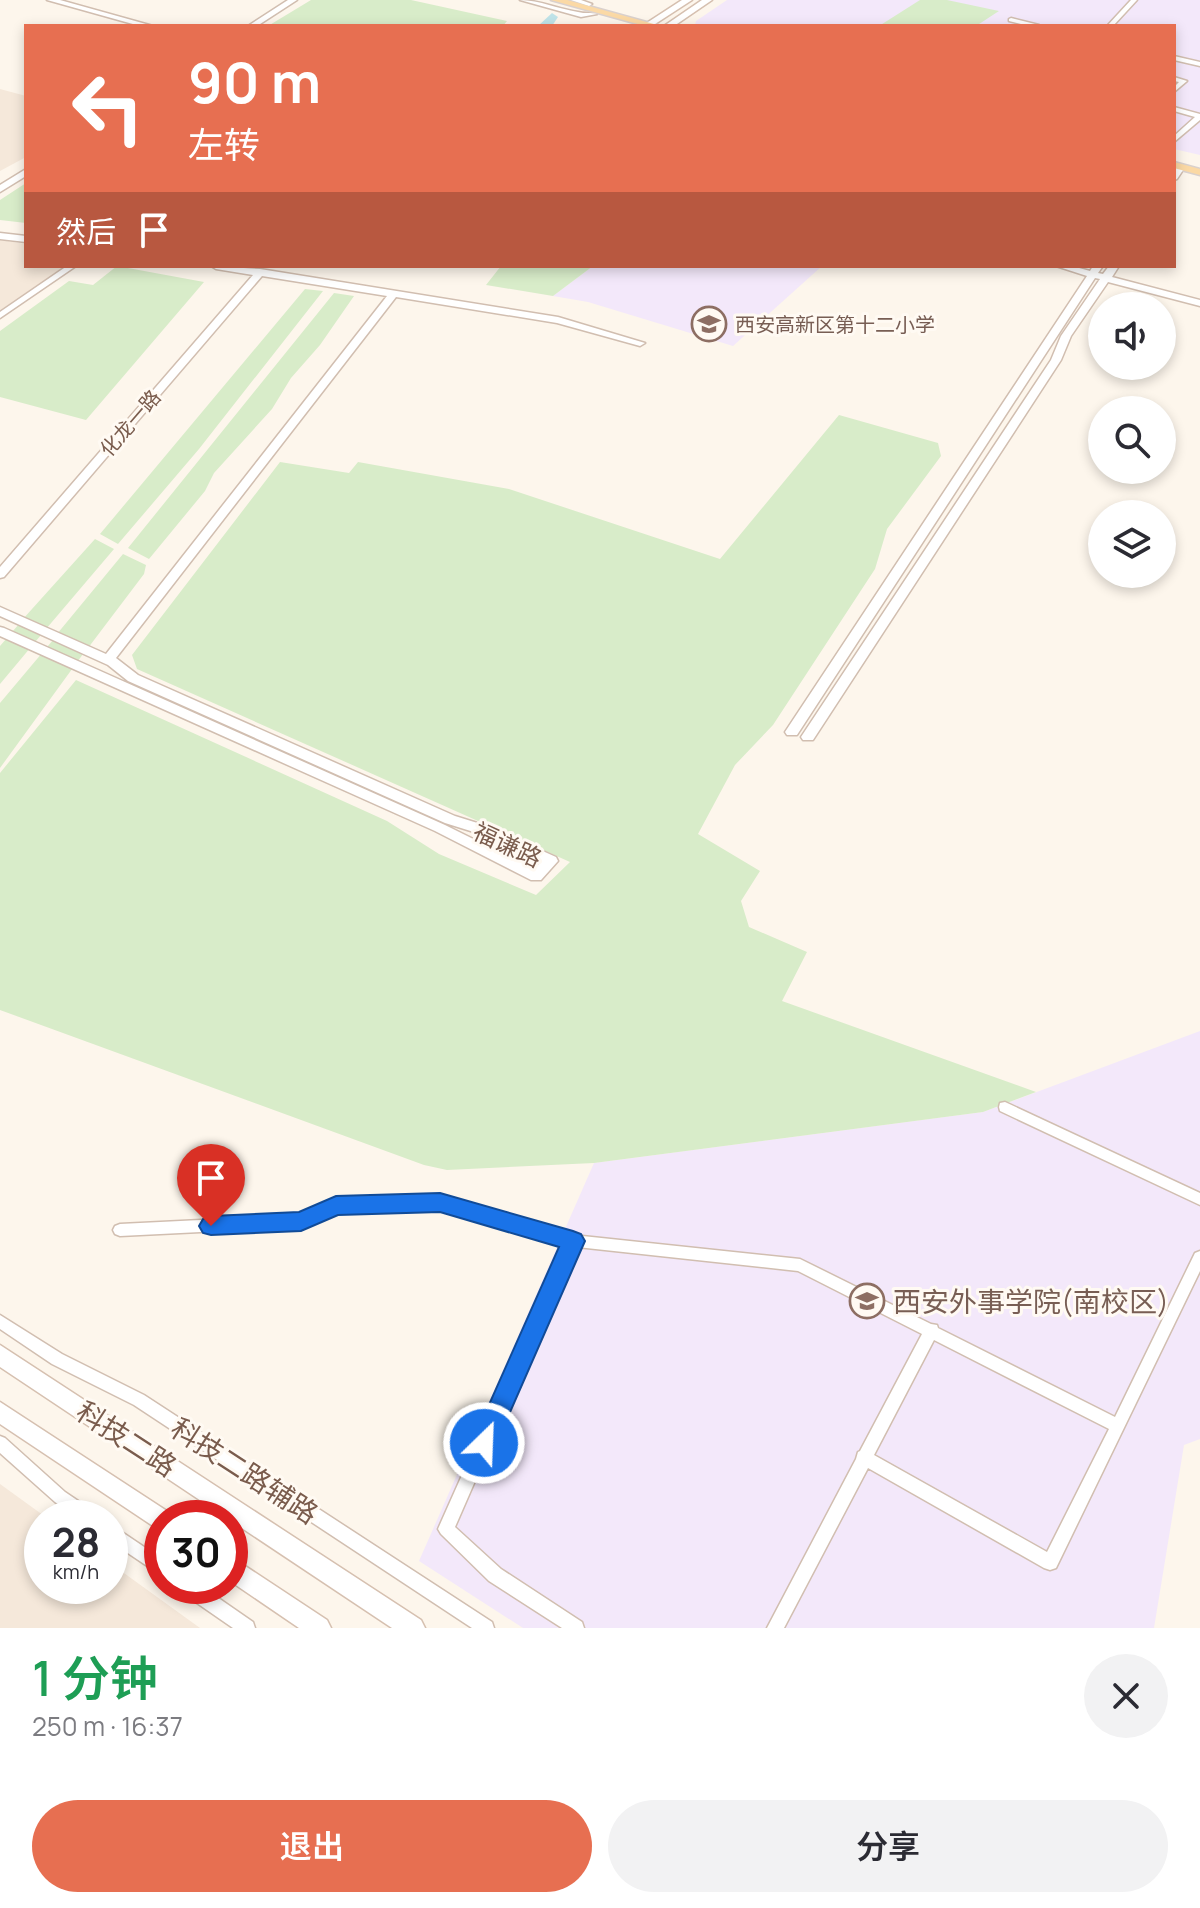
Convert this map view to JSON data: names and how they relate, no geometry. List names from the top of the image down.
{
  "streets": {
    "main road": ["科技二路"],
    "street": ["化龙一路", "福谦路", "科技二路辅路"]
  },
  "places": {
    "school or university": ["西安高新区第十二小学", "西安外事学院(南校区)"]
  },
  "page": {
    "turn": ["90 m", "左转"],
    "then": "然后",
    "speed": "28 km/h",
    "limit": "30",
    "heading": ["1 分钟", "250 m · 16:37"],
    "buttons": ["退出", "分享"]
  }
}
